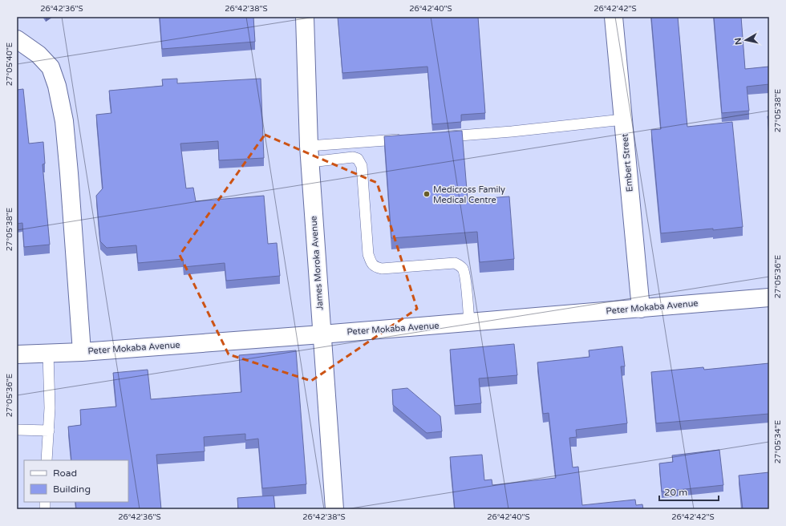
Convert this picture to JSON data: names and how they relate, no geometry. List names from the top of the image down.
{
  "streets": {
    "street": ["Embert Street", "James Moroka Avenue", "Peter Mokaba Avenue"]
  },
  "crossings": [
    ["Embert Street", "Peter Mokaba Avenue"],
    ["James Moroka Avenue", "Peter Mokaba Avenue"]
  ],
  "places": ["Medicross Family Medical Centre"],
  "legend": ["Road", "Building"],
  "scale_bar": "20 m",
  "north": "left",
  "coordinates": [
    "26°42'36\"S",
    "26°42'38\"S",
    "26°42'40\"S",
    "26°42'42\"S",
    "27°05'40\"E",
    "27°05'38\"E",
    "27°05'36\"E",
    "27°05'34\"E"
  ]
}
